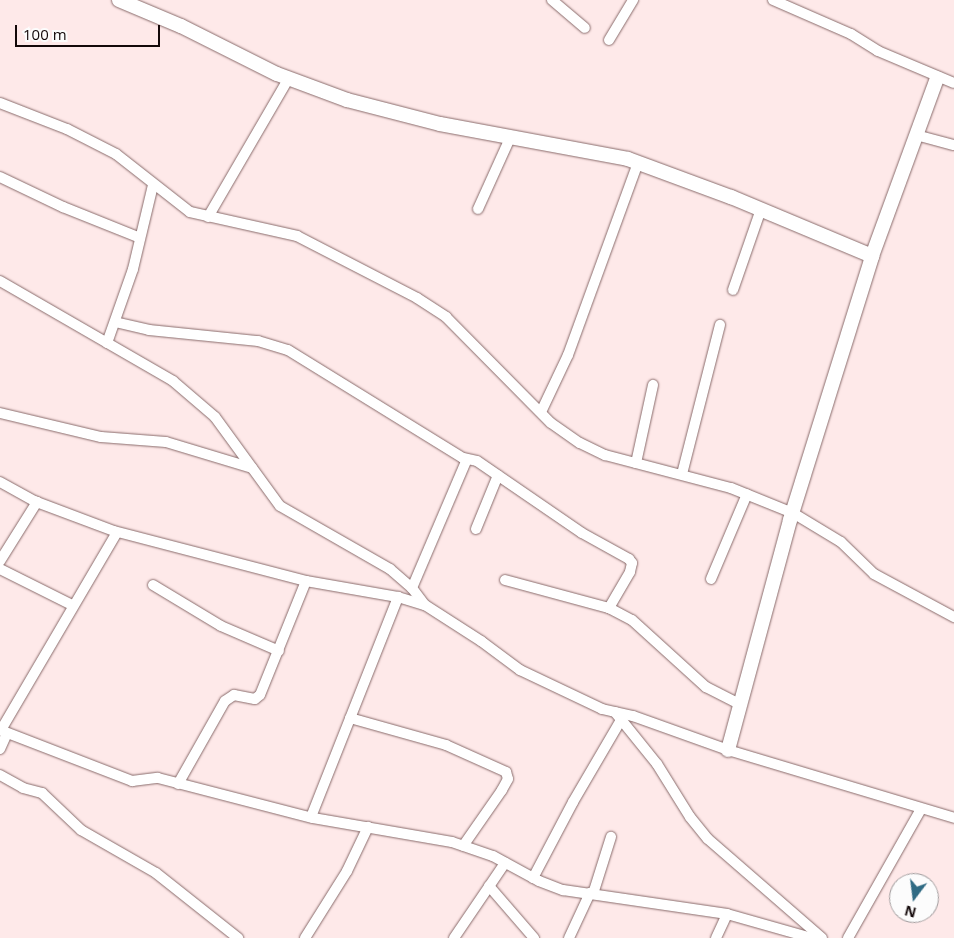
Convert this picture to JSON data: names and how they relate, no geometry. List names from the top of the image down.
{
  "scale_bar": "100 m",
  "north": "bottom"
}
